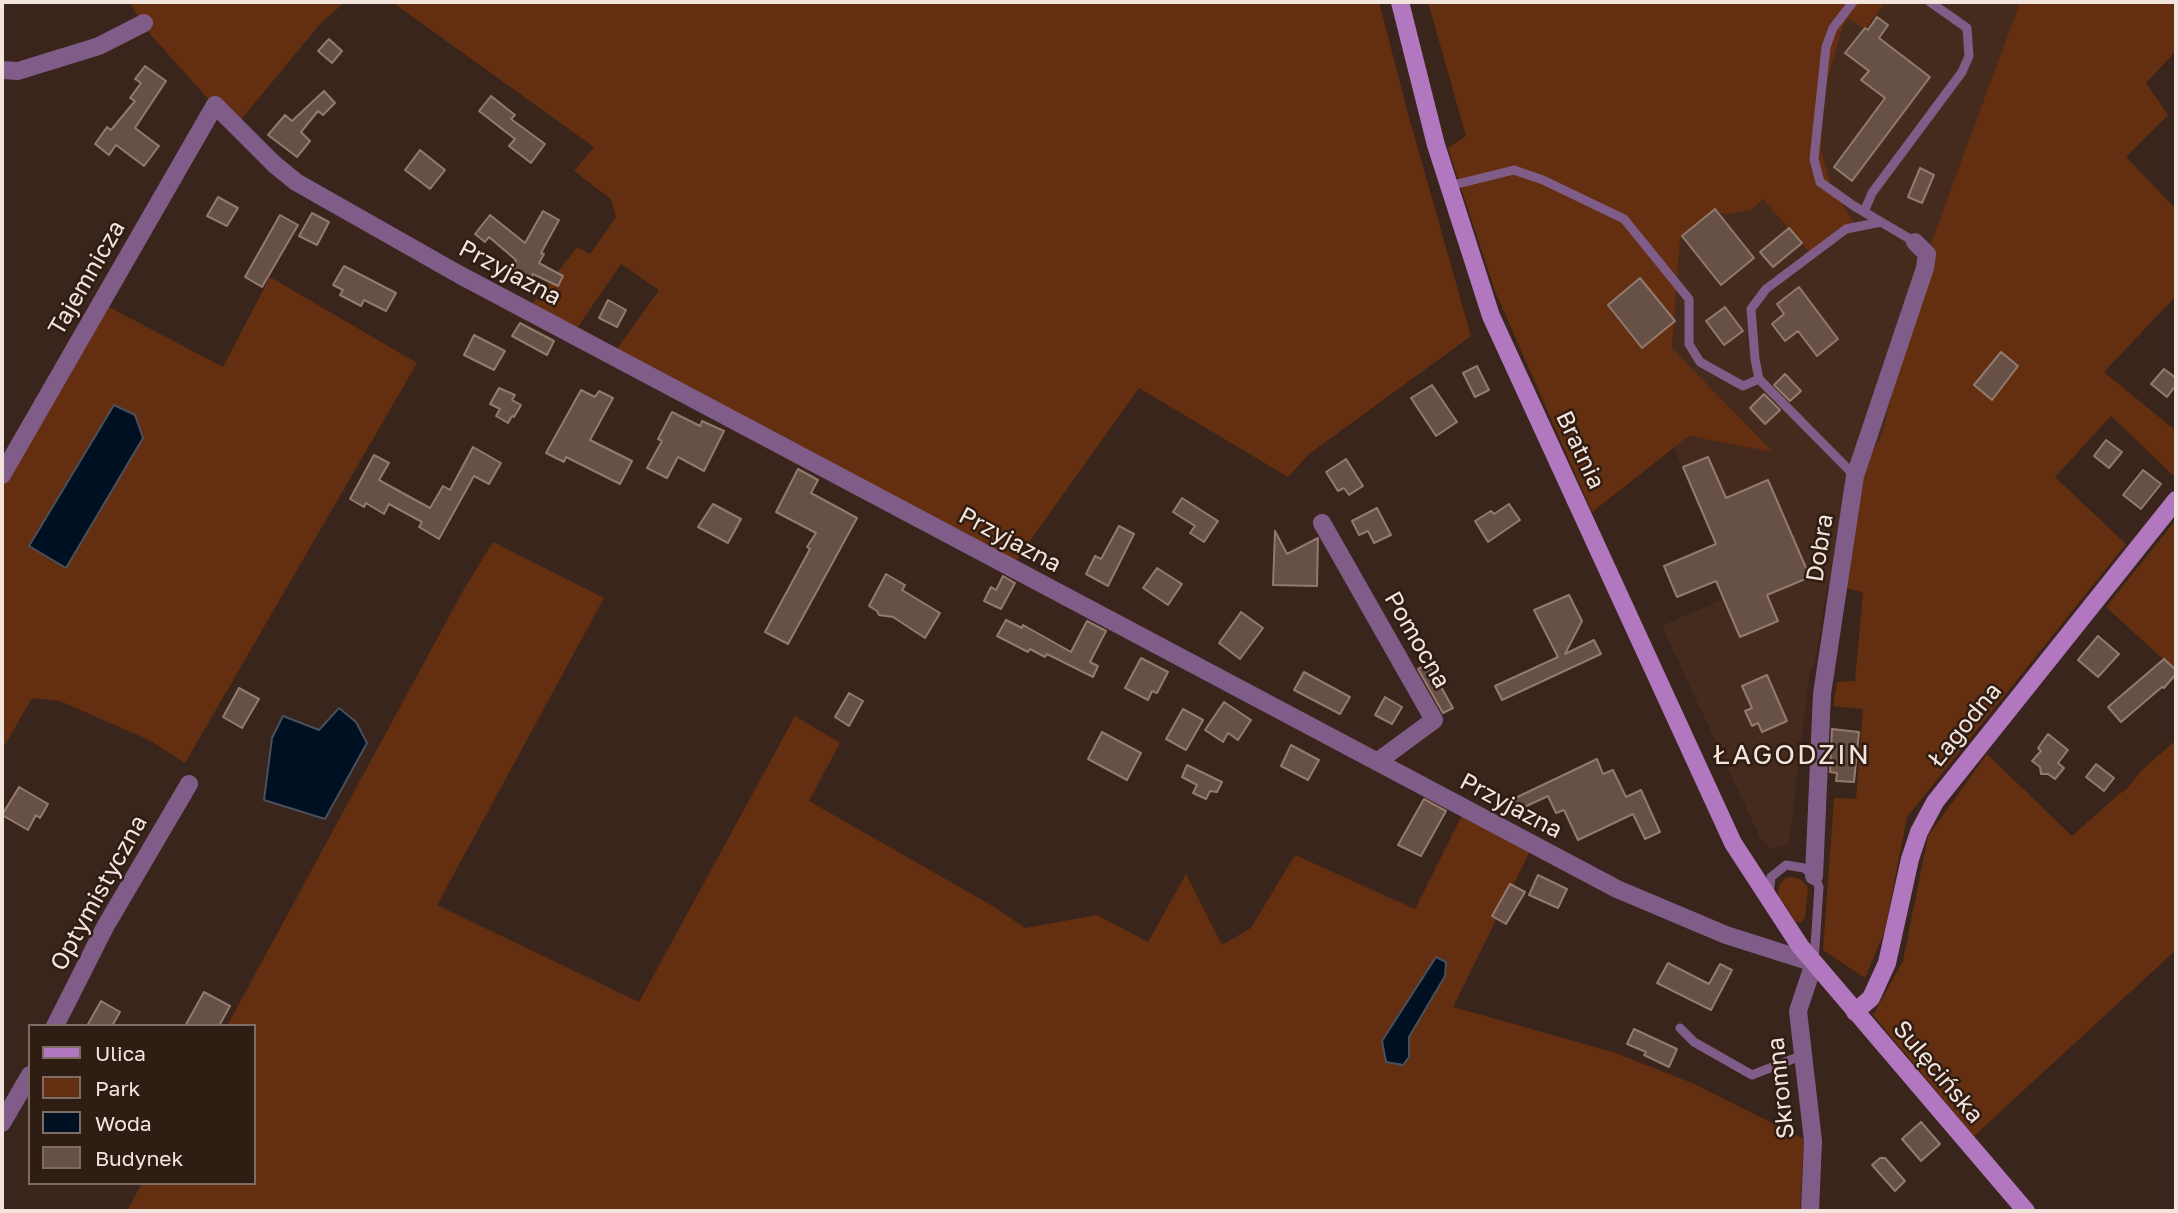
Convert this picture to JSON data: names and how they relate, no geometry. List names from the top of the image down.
{
  "streets": {
    "street": [
      "Przyjazna",
      "Tajemnicza",
      "Bratnia",
      "Dobra",
      "Pomocna",
      "Łagodna",
      "Optymistyczna",
      "Sulęcińska",
      "Skromna"
    ]
  },
  "crossings": [
    ["Przyjazna", "Tajemnicza"],
    ["Przyjazna", "Bratnia"],
    ["Przyjazna", "Pomocna"],
    ["Przyjazna", "Sulęcińska"],
    ["Przyjazna", "Skromna"],
    ["Bratnia", "Sulęcińska"],
    ["Bratnia", "Skromna"],
    ["Łagodna", "Sulęcińska"],
    ["Sulęcińska", "Skromna"]
  ],
  "districts": ["ŁAGODZIN"],
  "legend": [
    "Ulica",
    "Park",
    "Woda",
    "Budynek"
  ]
}
